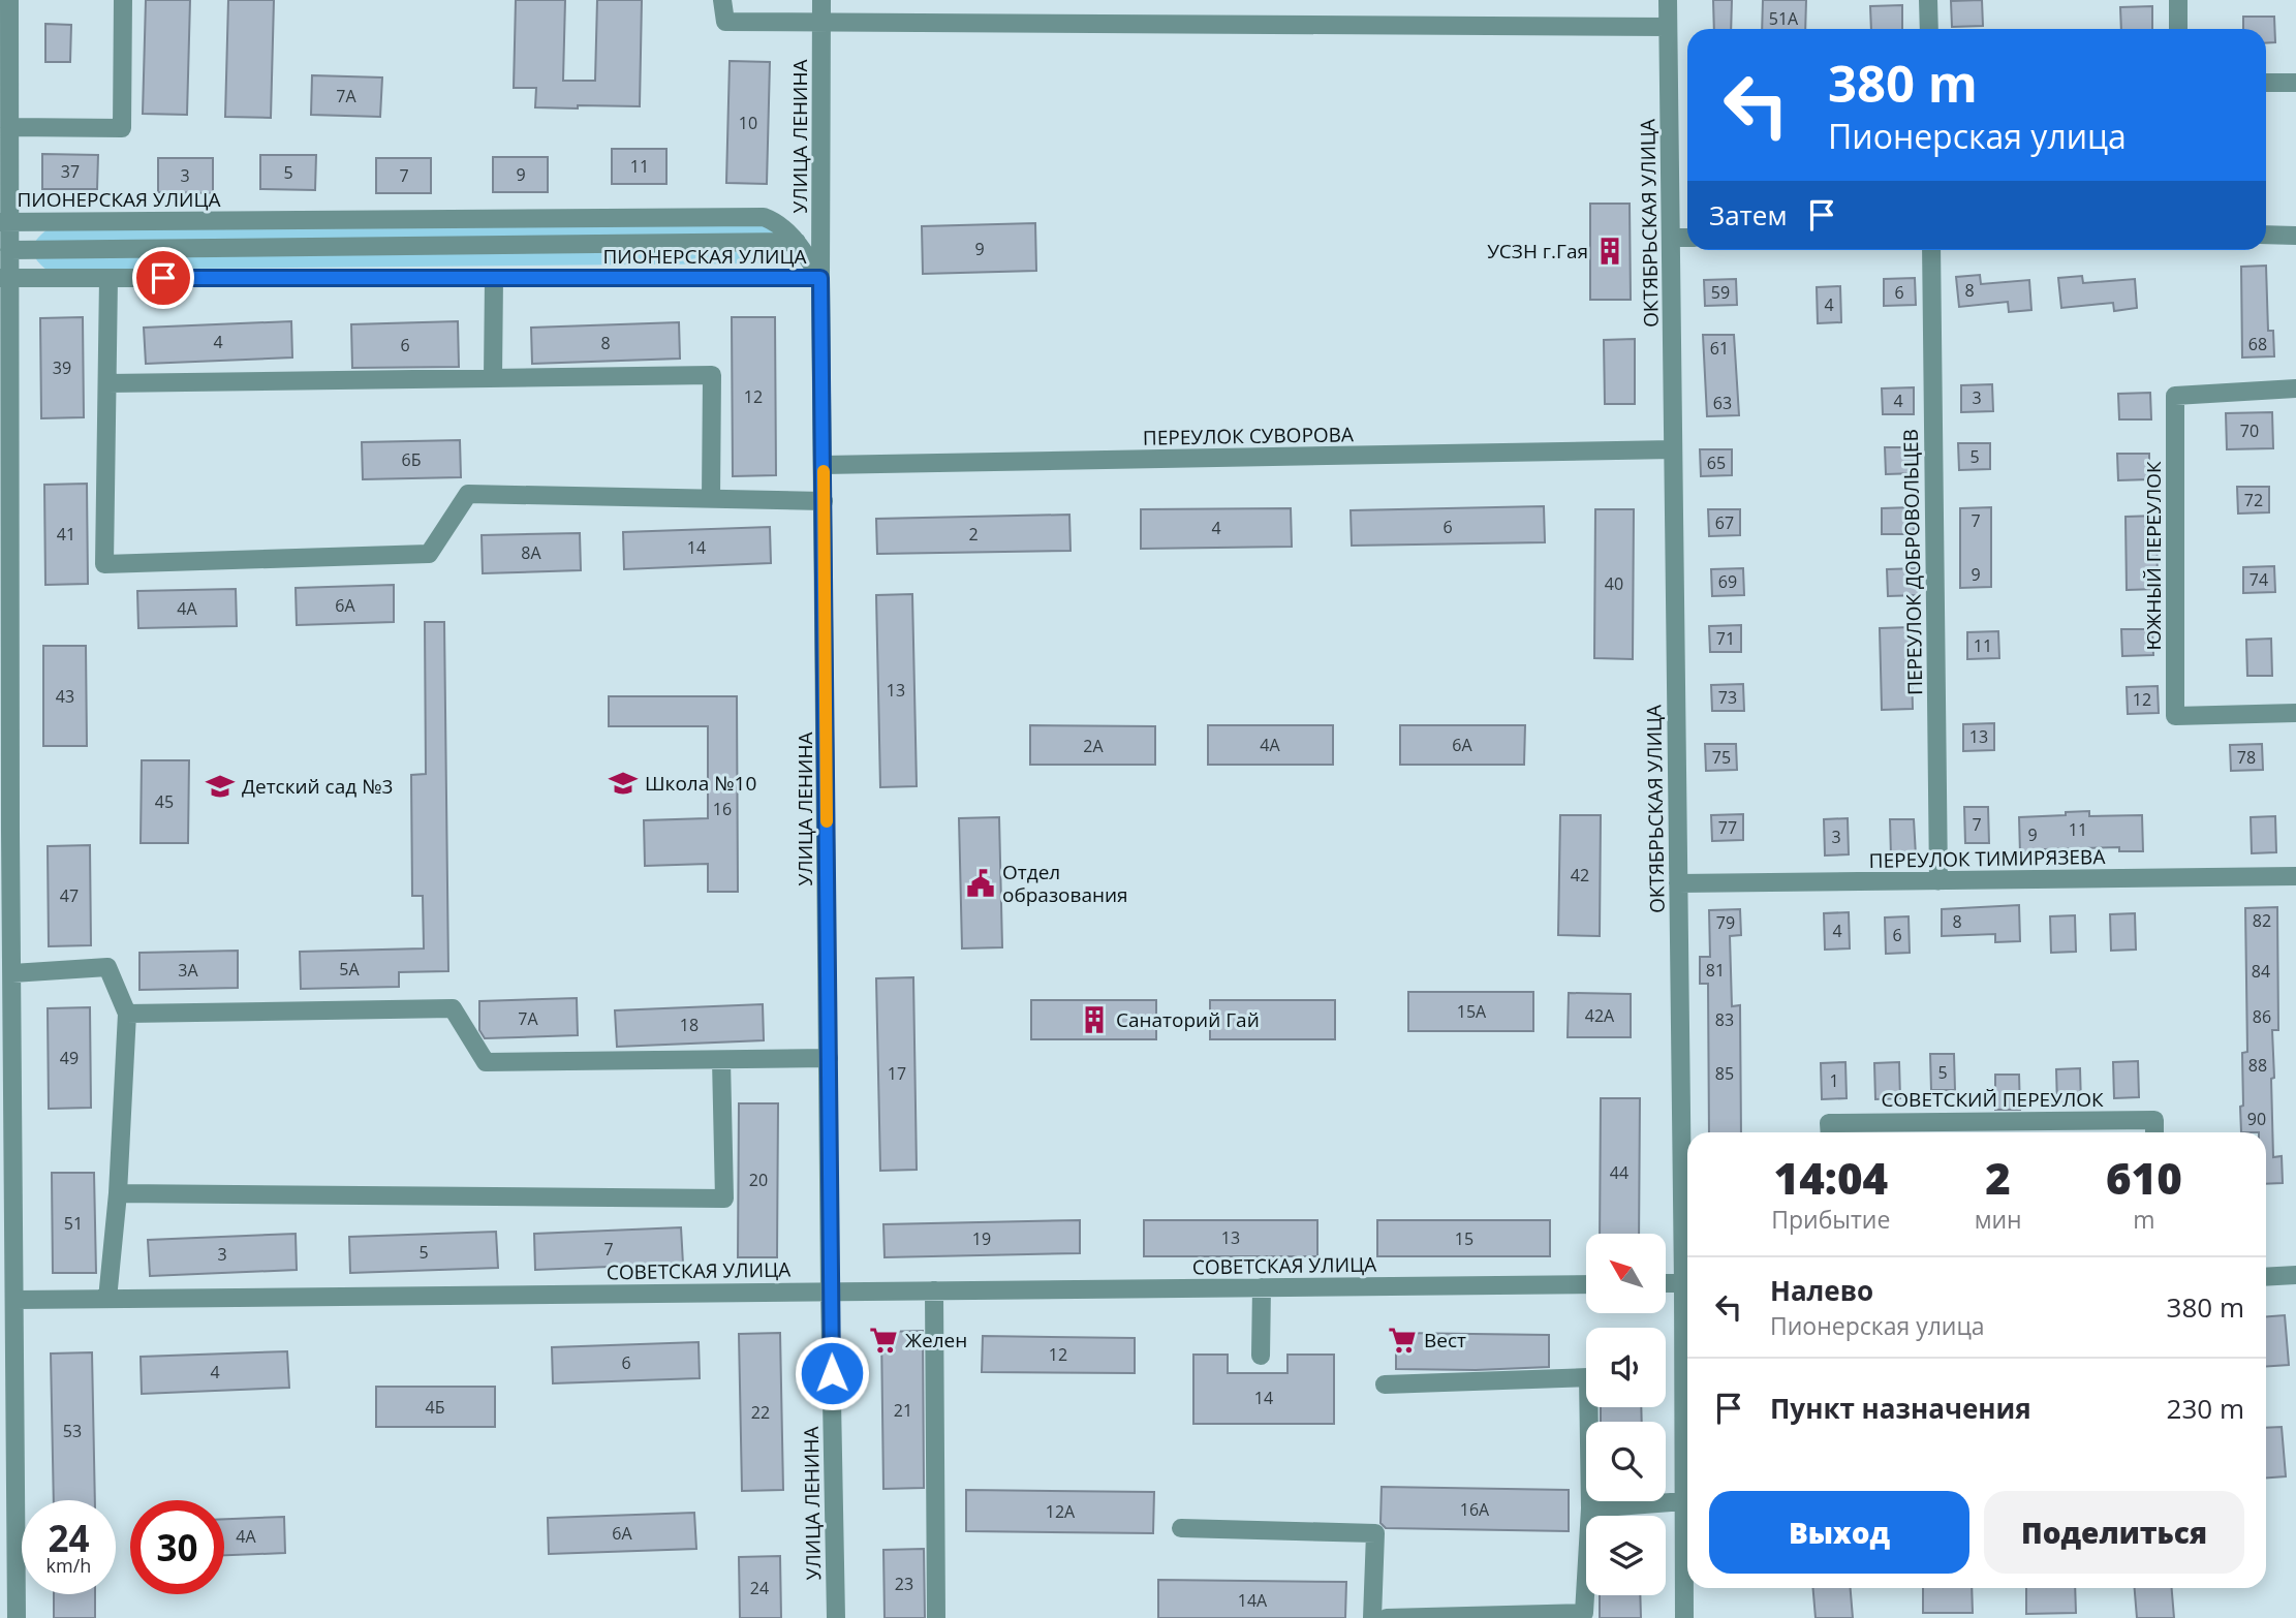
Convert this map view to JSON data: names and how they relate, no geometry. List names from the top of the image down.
{
  "streets": {
    "street": [
      "УЛИЦА ЛЕНИНА",
      "ПИОНЕРСКАЯ УЛИЦА",
      "ОКТЯБРЬСКАЯ УЛИЦА",
      "ПЕРЕУЛОК СУВОРОВА",
      "ЮЖНЫЙ ПЕРЕУЛОК",
      "ПЕРЕУЛОК ДОБРОВОЛЬЦЕВ",
      "ПЕРЕУЛОК ТИМИРЯЗЕВА",
      "СОВЕТСКИЙ ПЕРЕУЛОК",
      "СОВЕТСКАЯ УЛИЦА"
    ]
  },
  "crossings": [
    ["УЛИЦА ЛЕНИНА", "ПИОНЕРСКАЯ УЛИЦА"],
    ["УЛИЦА ЛЕНИНА", "ПЕРЕУЛОК СУВОРОВА"],
    ["УЛИЦА ЛЕНИНА", "СОВЕТСКАЯ УЛИЦА"],
    ["ОКТЯБРЬСКАЯ УЛИЦА", "ПЕРЕУЛОК СУВОРОВА"],
    ["ОКТЯБРЬСКАЯ УЛИЦА", "ПЕРЕУЛОК ТИМИРЯЗЕВА"],
    ["ПЕРЕУЛОК ДОБРОВОЛЬЦЕВ", "ПЕРЕУЛОК ТИМИРЯЗЕВА"]
  ],
  "places": {
    "building": ["УСЗН г.Гая", "Санаторий Гай"],
    "school or university": ["Школа №10", "Детский сад №3"],
    "public building": ["Отдел образования"],
    "supermarket": ["Желен", "Вест"]
  },
  "house_numbers": [
    "51А",
    "7А",
    "10",
    "11",
    "37",
    "5",
    "9",
    "3",
    "7",
    "9",
    "8",
    "59",
    "6",
    "4",
    "4",
    "8",
    "68",
    "6",
    "61",
    "39",
    "12",
    "3",
    "4",
    "63",
    "70",
    "5",
    "6Б",
    "65",
    "72",
    "7",
    "67",
    "6",
    "4",
    "41",
    "2",
    "14",
    "8А",
    "9",
    "74",
    "69",
    "40",
    "6А",
    "4А",
    "71",
    "11",
    "13",
    "43",
    "73",
    "12",
    "13",
    "4А",
    "6А",
    "2А",
    "75",
    "78",
    "45",
    "16",
    "7",
    "77",
    "11",
    "9",
    "3",
    "42",
    "47",
    "82",
    "8",
    "79",
    "4",
    "6",
    "5А",
    "3А",
    "81",
    "84",
    "15А",
    "42А",
    "86",
    "7А",
    "83",
    "18",
    "49",
    "88",
    "5",
    "17",
    "85",
    "1",
    "90",
    "44",
    "20",
    "51",
    "13",
    "19",
    "15",
    "7",
    "5",
    "3",
    "12",
    "6",
    "4",
    "14",
    "4Б",
    "21",
    "22",
    "53",
    "16А",
    "12А",
    "6А",
    "4А",
    "23",
    "24",
    "14А"
  ],
  "north": "top left",
  "page": {
    "turn": ["380 m", "Пионерская улица"],
    "then": "Затем",
    "eta": [
      "14:04",
      "Прибытие",
      "2",
      "мин",
      "610",
      "m"
    ],
    "list": [
      {
        "name": "Налево",
        "note": "Пионерская улица",
        "value": "380 m"
      },
      {
        "name": "Пункт назначения",
        "value": "230 m"
      }
    ],
    "buttons": ["Выход", "Поделиться"],
    "speed": "24 km/h",
    "limit": "30"
  }
}
